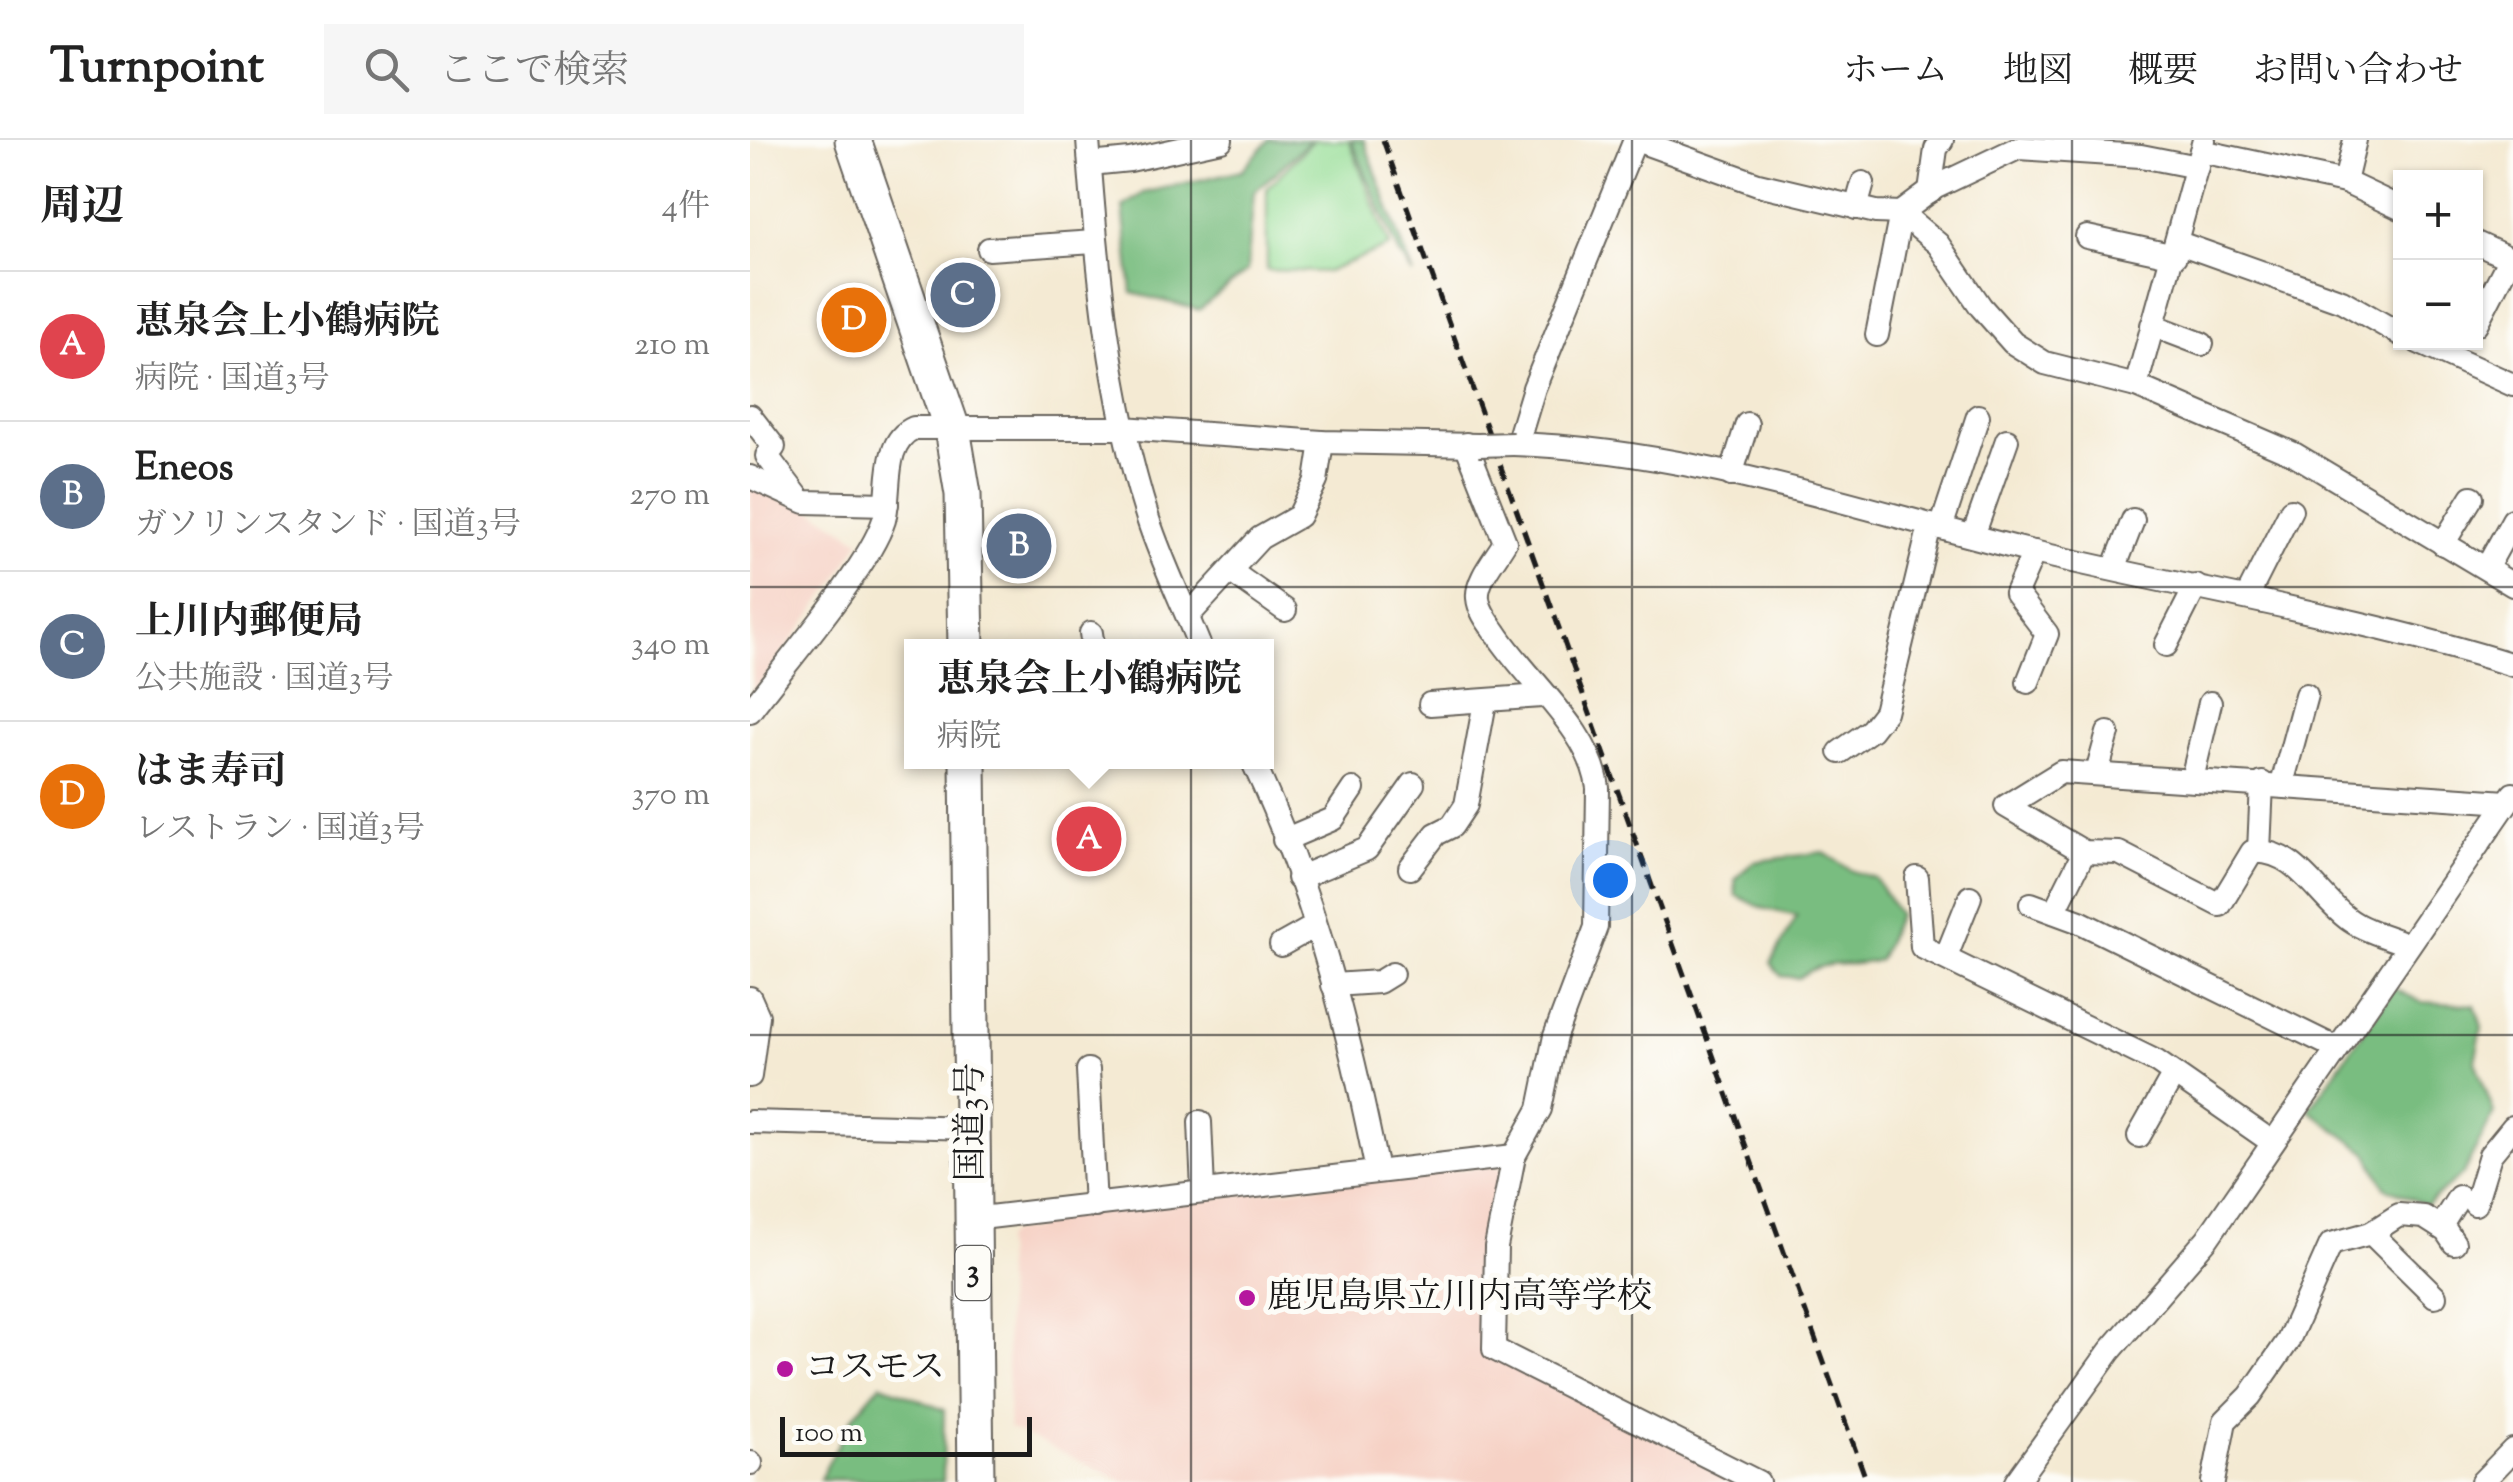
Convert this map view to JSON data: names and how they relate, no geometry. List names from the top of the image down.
{
  "streets": {
    "highway": ["国道3号", "3"]
  },
  "places": ["鹿児島県立川内高等学校", "コスモス"],
  "scale_bar": "100 m",
  "page": {
    "header": "Turnpoint",
    "search": "ここで検索",
    "nav": [
      "ホーム",
      "地図",
      "概要",
      "お問い合わせ"
    ],
    "heading": ["周辺", "4件"],
    "map_buttons": ["+", "−"],
    "pins": [
      "C",
      "D",
      "B",
      "A"
    ],
    "list": [
      {
        "mark": "A",
        "name": "恵泉会上小鶴病院",
        "note": "病院 · 国道3号",
        "value": "210 m"
      },
      {
        "mark": "B",
        "name": "Eneos",
        "note": "ガソリンスタンド · 国道3号",
        "value": "270 m"
      },
      {
        "mark": "C",
        "name": "上川内郵便局",
        "note": "公共施設 · 国道3号",
        "value": "340 m"
      },
      {
        "mark": "D",
        "name": "はま寿司",
        "note": "レストラン · 国道3号",
        "value": "370 m"
      }
    ],
    "popup": ["恵泉会上小鶴病院", "病院"],
    "scale": "100 m"
  }
}
